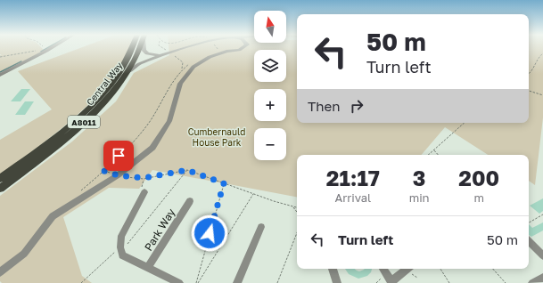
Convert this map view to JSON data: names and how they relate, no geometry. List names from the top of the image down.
{
  "streets": {
    "main road": ["Central Way", "A8011"],
    "street": ["Park Way"]
  },
  "parks": ["Cumbernauld House Park"],
  "north": "top",
  "page": {
    "map_buttons": ["+", "−"],
    "turn": ["50 m", "Turn left"],
    "then": "Then",
    "eta": [
      "21:17",
      "Arrival",
      "3",
      "min",
      "200",
      "m"
    ],
    "list": [
      {
        "name": "Turn left",
        "value": "50 m"
      }
    ]
  }
}
